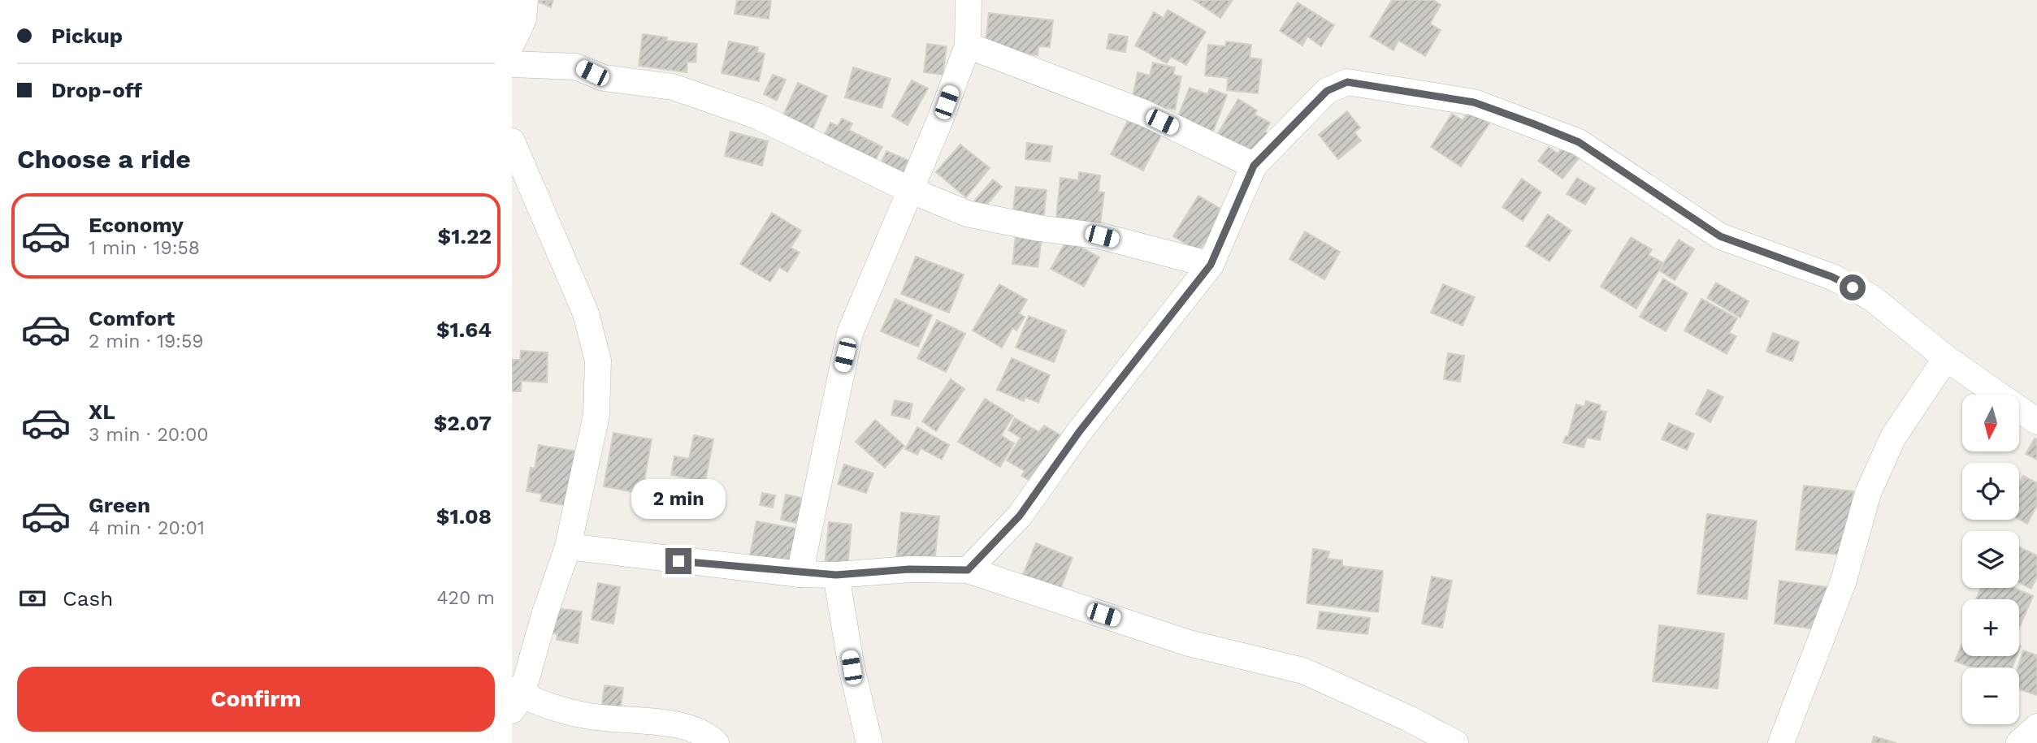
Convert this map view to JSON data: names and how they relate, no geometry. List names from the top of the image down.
{
  "north": "bottom",
  "page": {
    "banner": ["Pickup", "Drop-off"],
    "heading": "Choose a ride",
    "list": [
      {
        "name": "Economy",
        "note": "1 min · 19:58",
        "value": "$1.22"
      },
      {
        "name": "Comfort",
        "note": "2 min · 19:59",
        "value": "$1.64"
      },
      {
        "name": "XL",
        "note": "3 min · 20:00",
        "value": "$2.07"
      },
      {
        "name": "Green",
        "note": "4 min · 20:01",
        "value": "$1.08"
      }
    ],
    "map_buttons": ["+", "−"],
    "bubble": "2 min",
    "pay": ["Cash", "420 m"],
    "buttons": "Confirm"
  }
}
